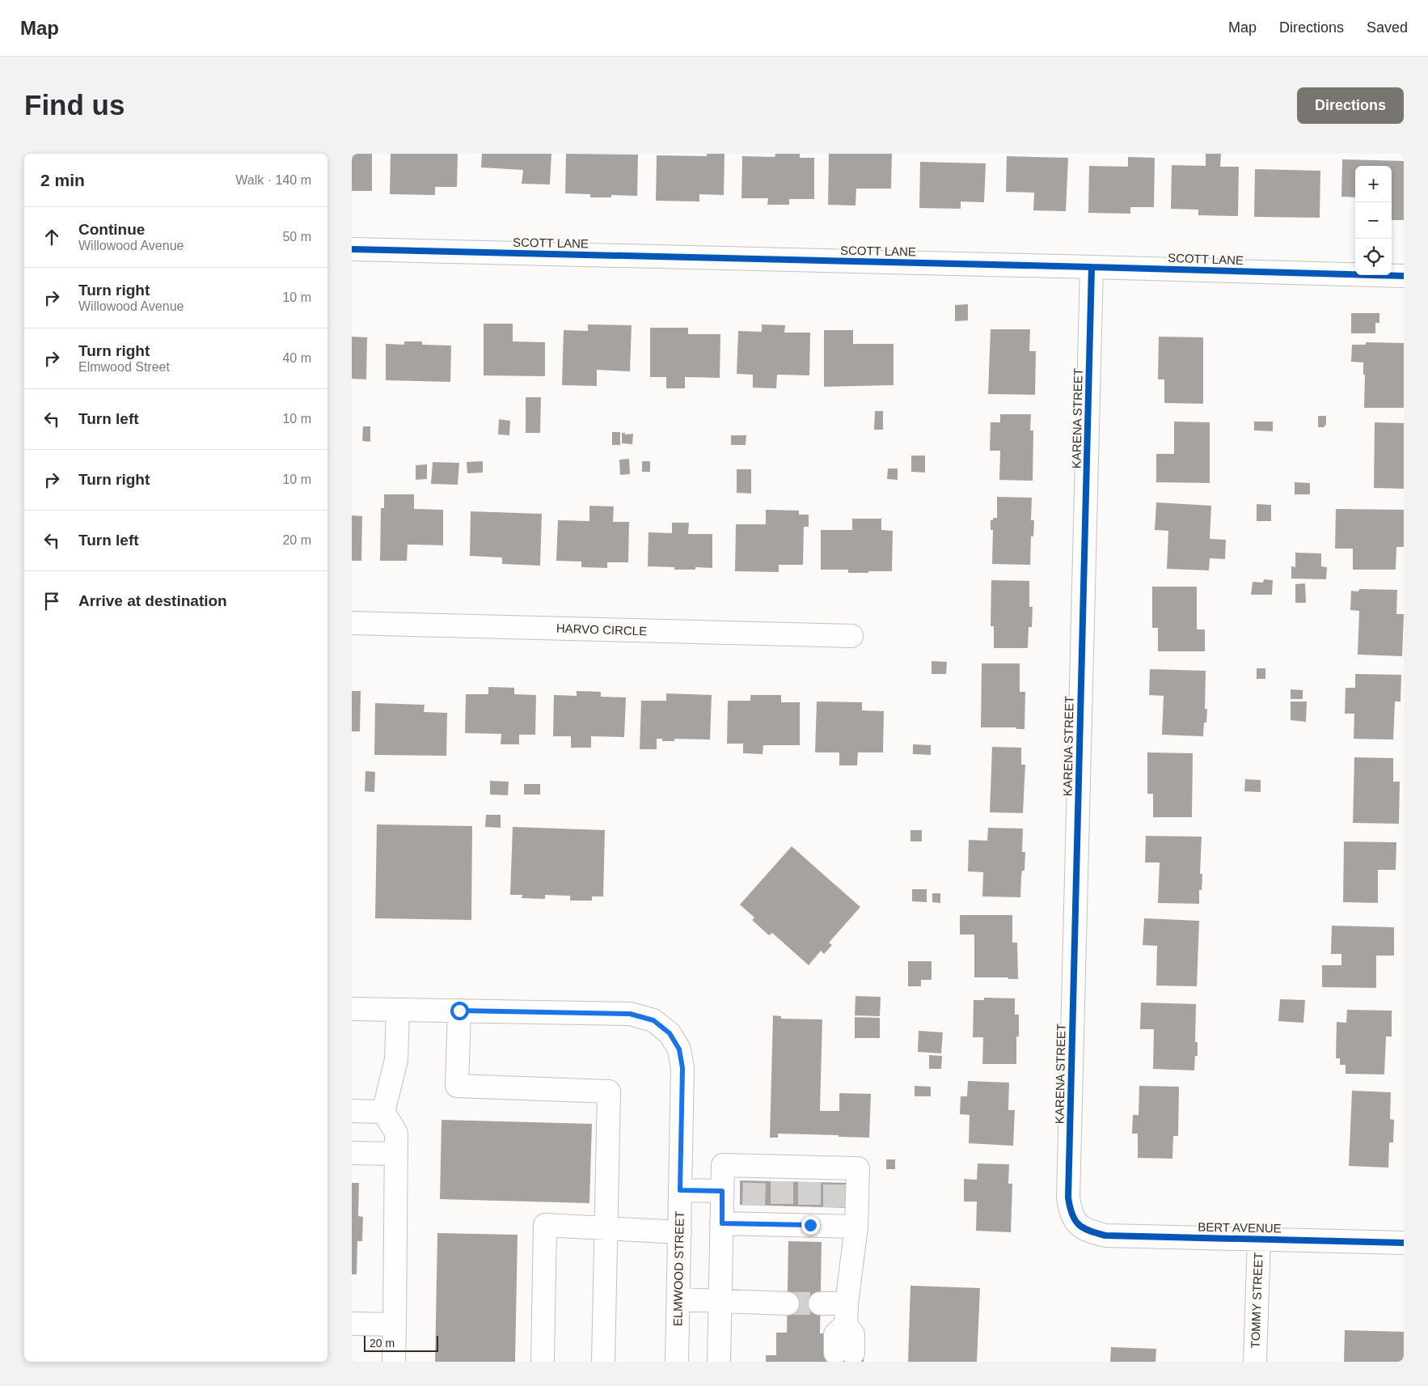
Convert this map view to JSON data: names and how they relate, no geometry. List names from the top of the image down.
{
  "streets": {
    "street": [
      "SCOTT LANE",
      "KARENA STREET",
      "HARVO CIRCLE",
      "BERT AVENUE",
      "ELMWOOD STREET",
      "TOMMY STREET"
    ]
  },
  "crossings": [
    ["SCOTT LANE", "KARENA STREET"],
    ["KARENA STREET", "BERT AVENUE"],
    ["BERT AVENUE", "TOMMY STREET"]
  ],
  "scale_bar": "20 m",
  "page": {
    "header": "Map",
    "nav": ["Map", "Directions", "Saved"],
    "buttons": "Directions",
    "title": "Find us",
    "heading": ["2 min", "Walk · 140 m"],
    "map_buttons": ["+", "−"],
    "list": [
      ["Continue", "Willowood Avenue", "50 m"],
      ["Turn right", "Willowood Avenue", "10 m"],
      ["Turn right", "Elmwood Street", "40 m"],
      ["Turn left", "10 m"],
      ["Turn right", "10 m"],
      ["Turn left", "20 m"],
      "Arrive at destination"
    ],
    "scale": "20 m"
  }
}
